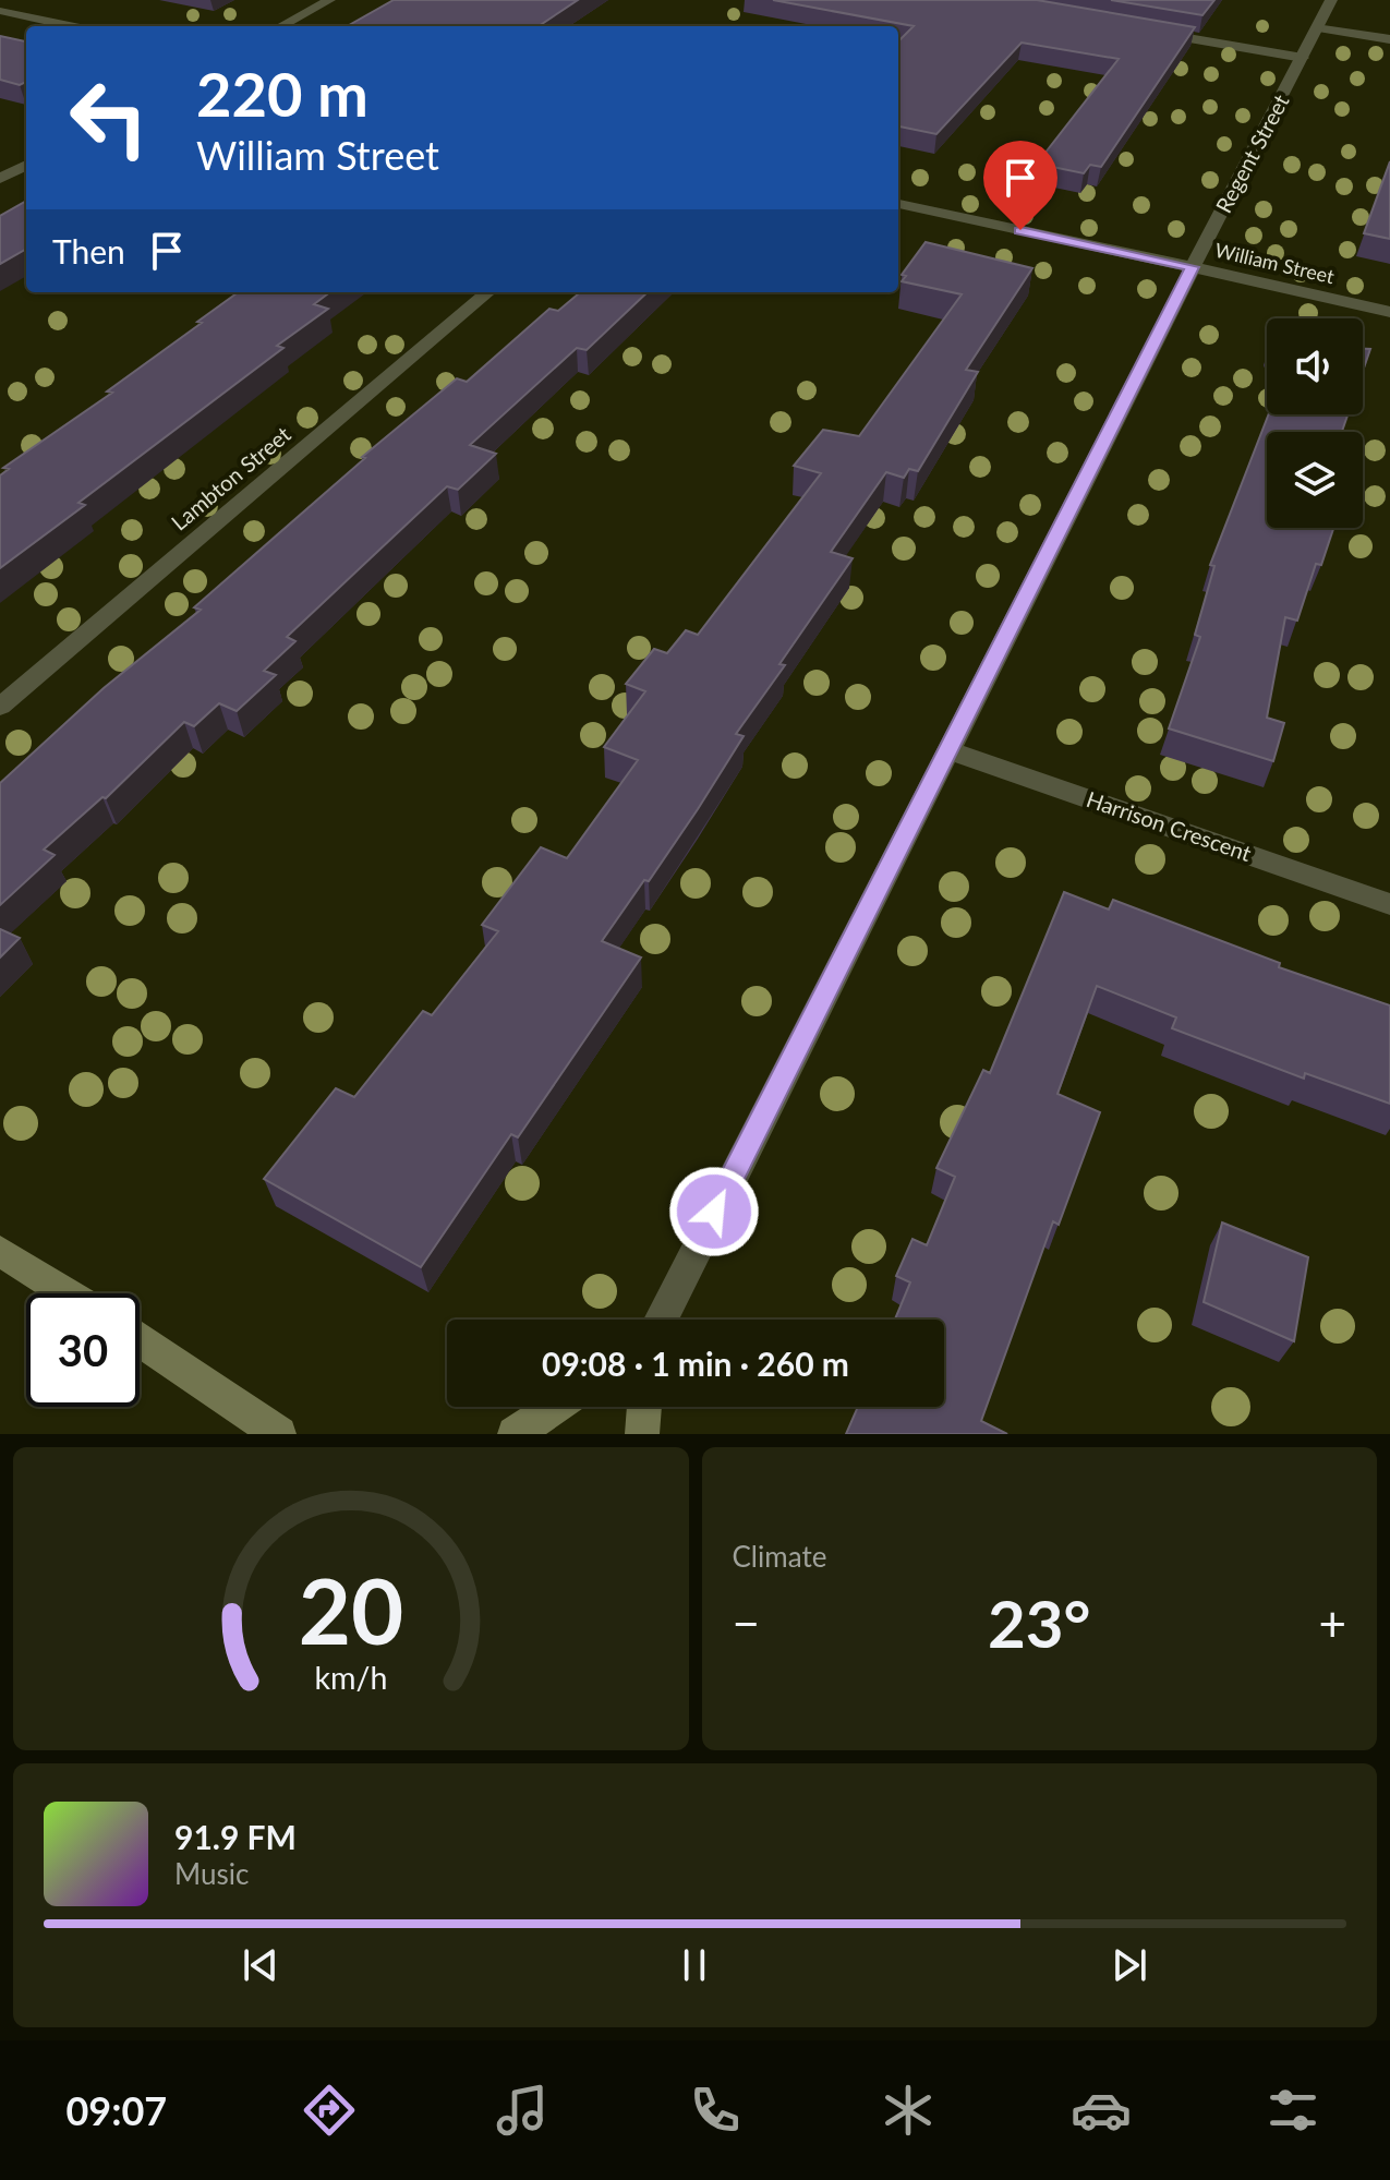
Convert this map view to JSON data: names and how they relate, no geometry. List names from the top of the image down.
{
  "streets": {
    "street": [
      "Regent Street",
      "William Street",
      "Lambton Street",
      "Harrison Crescent"
    ]
  },
  "crossings": [
    ["Regent Street", "William Street"],
    ["Regent Street", "Harrison Crescent"]
  ],
  "page": {
    "turn": ["220 m", "William Street"],
    "then": "Then",
    "limit": "30",
    "trip": "09:08 · 1 min · 260 m",
    "tile": "Climate",
    "heat": ["−", "23°", "+"],
    "song": ["91.9 FM", "Music"],
    "tabs": "09:07",
    "gauge": ["20", "km/h"]
  }
}
